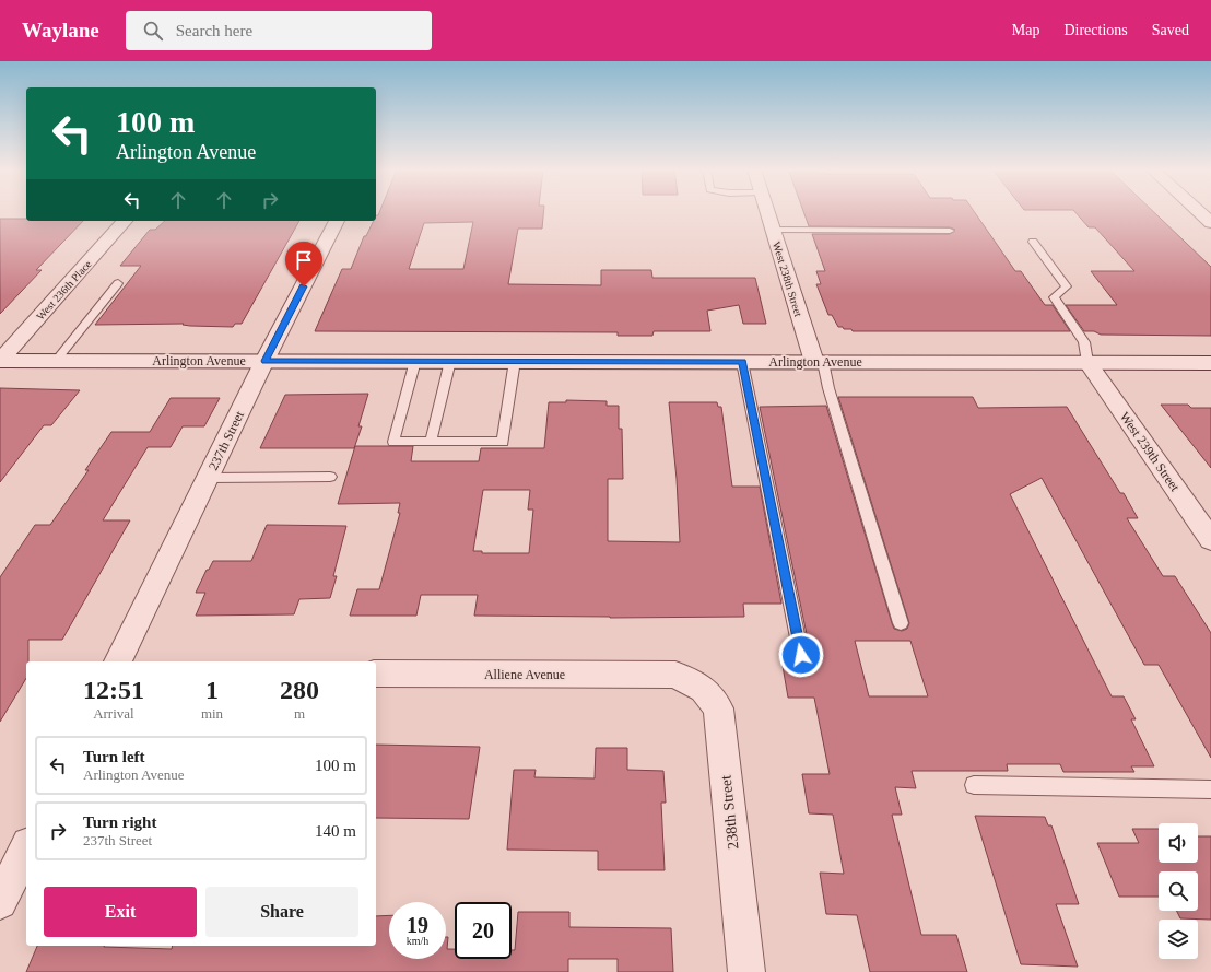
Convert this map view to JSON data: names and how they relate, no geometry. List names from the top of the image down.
{
  "streets": {
    "street": [
      "West 238th Street",
      "West 236th Place",
      "Arlington Avenue",
      "237th Street",
      "West 239th Street",
      "Alliene Avenue",
      "238th Street"
    ]
  },
  "crossings": [
    ["West 238th Street", "Arlington Avenue"],
    ["West 236th Place", "Arlington Avenue"],
    ["Arlington Avenue", "237th Street"],
    ["Arlington Avenue", "West 239th Street"],
    ["Alliene Avenue", "238th Street"]
  ],
  "page": {
    "header": "Waylane",
    "search": "Search here",
    "nav": ["Map", "Directions", "Saved"],
    "turn": ["100 m", "Arlington Avenue"],
    "eta": [
      "12:51",
      "Arrival",
      "1",
      "min",
      "280",
      "m"
    ],
    "list": [
      {
        "name": "Turn left",
        "note": "Arlington Avenue",
        "value": "100 m"
      },
      {
        "name": "Turn right",
        "note": "237th Street",
        "value": "140 m"
      }
    ],
    "buttons": ["Exit", "Share"],
    "speed": "19 km/h",
    "limit": "20"
  }
}
